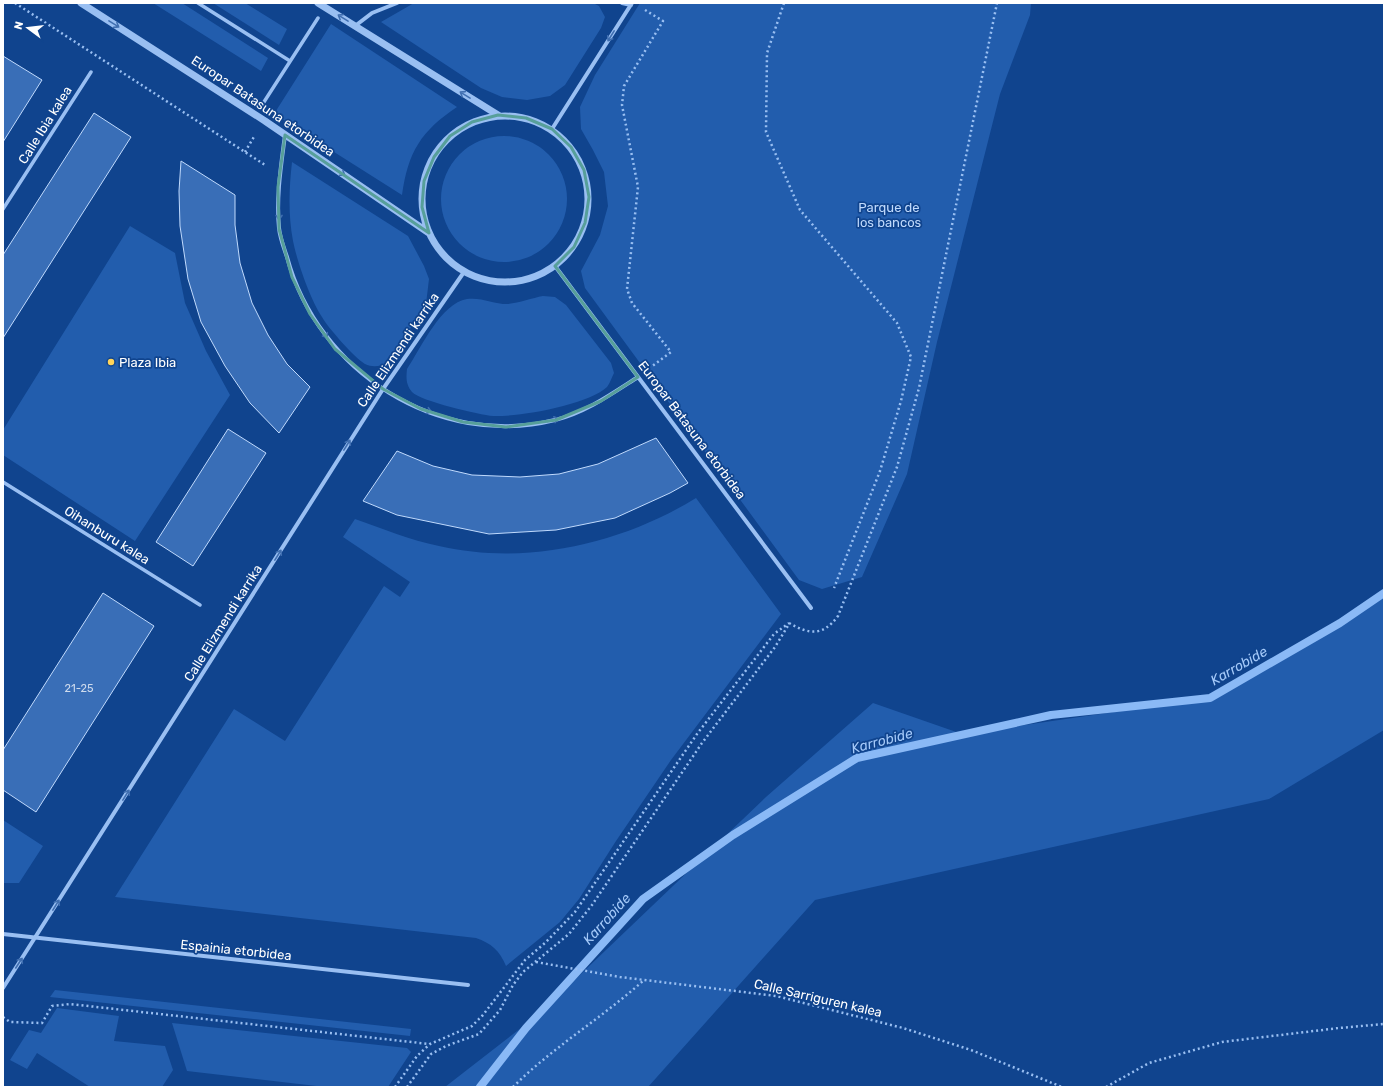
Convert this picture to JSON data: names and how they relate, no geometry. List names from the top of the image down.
{
  "streets": {
    "street": [
      "Europar Batasuna etorbidea",
      "Calle Ibia kalea",
      "Calle Elizmendi karrika",
      "Oihanburu kalea",
      "Espainia etorbidea"
    ],
    "path": ["Calle Sarriguren kalea"]
  },
  "crossings": [
    ["Calle Elizmendi karrika", "Espainia etorbidea"]
  ],
  "one_way": ["Europar Batasuna etorbidea", "Calle Elizmendi karrika"],
  "water": ["Karrobide"],
  "parks": ["Parque de los bancos"],
  "places": ["Plaza Ibia"],
  "house_numbers": ["21-25"],
  "north": "left"
}
